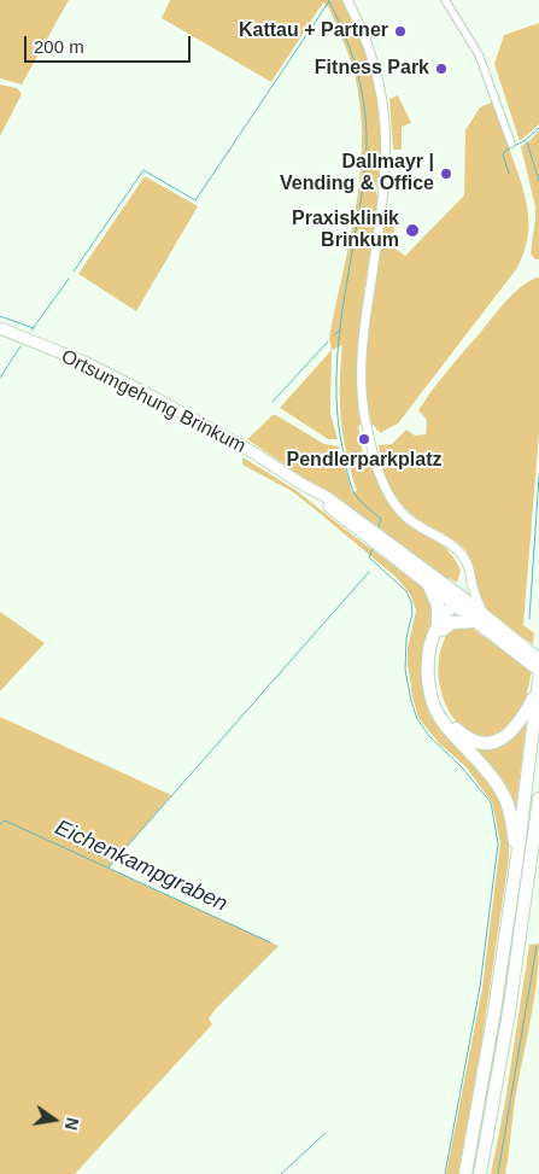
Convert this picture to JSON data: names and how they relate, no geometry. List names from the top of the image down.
{
  "streets": {
    "main road": ["Ortsumgehung Brinkum"]
  },
  "water": ["Eichenkampgraben"],
  "places": [
    "Kattau + Partner",
    "Fitness Park",
    "Dallmayr | Vending & Office",
    "Praxisklinik Brinkum",
    "Pendlerparkplatz"
  ],
  "scale_bar": "200 m",
  "north": "right"
}
